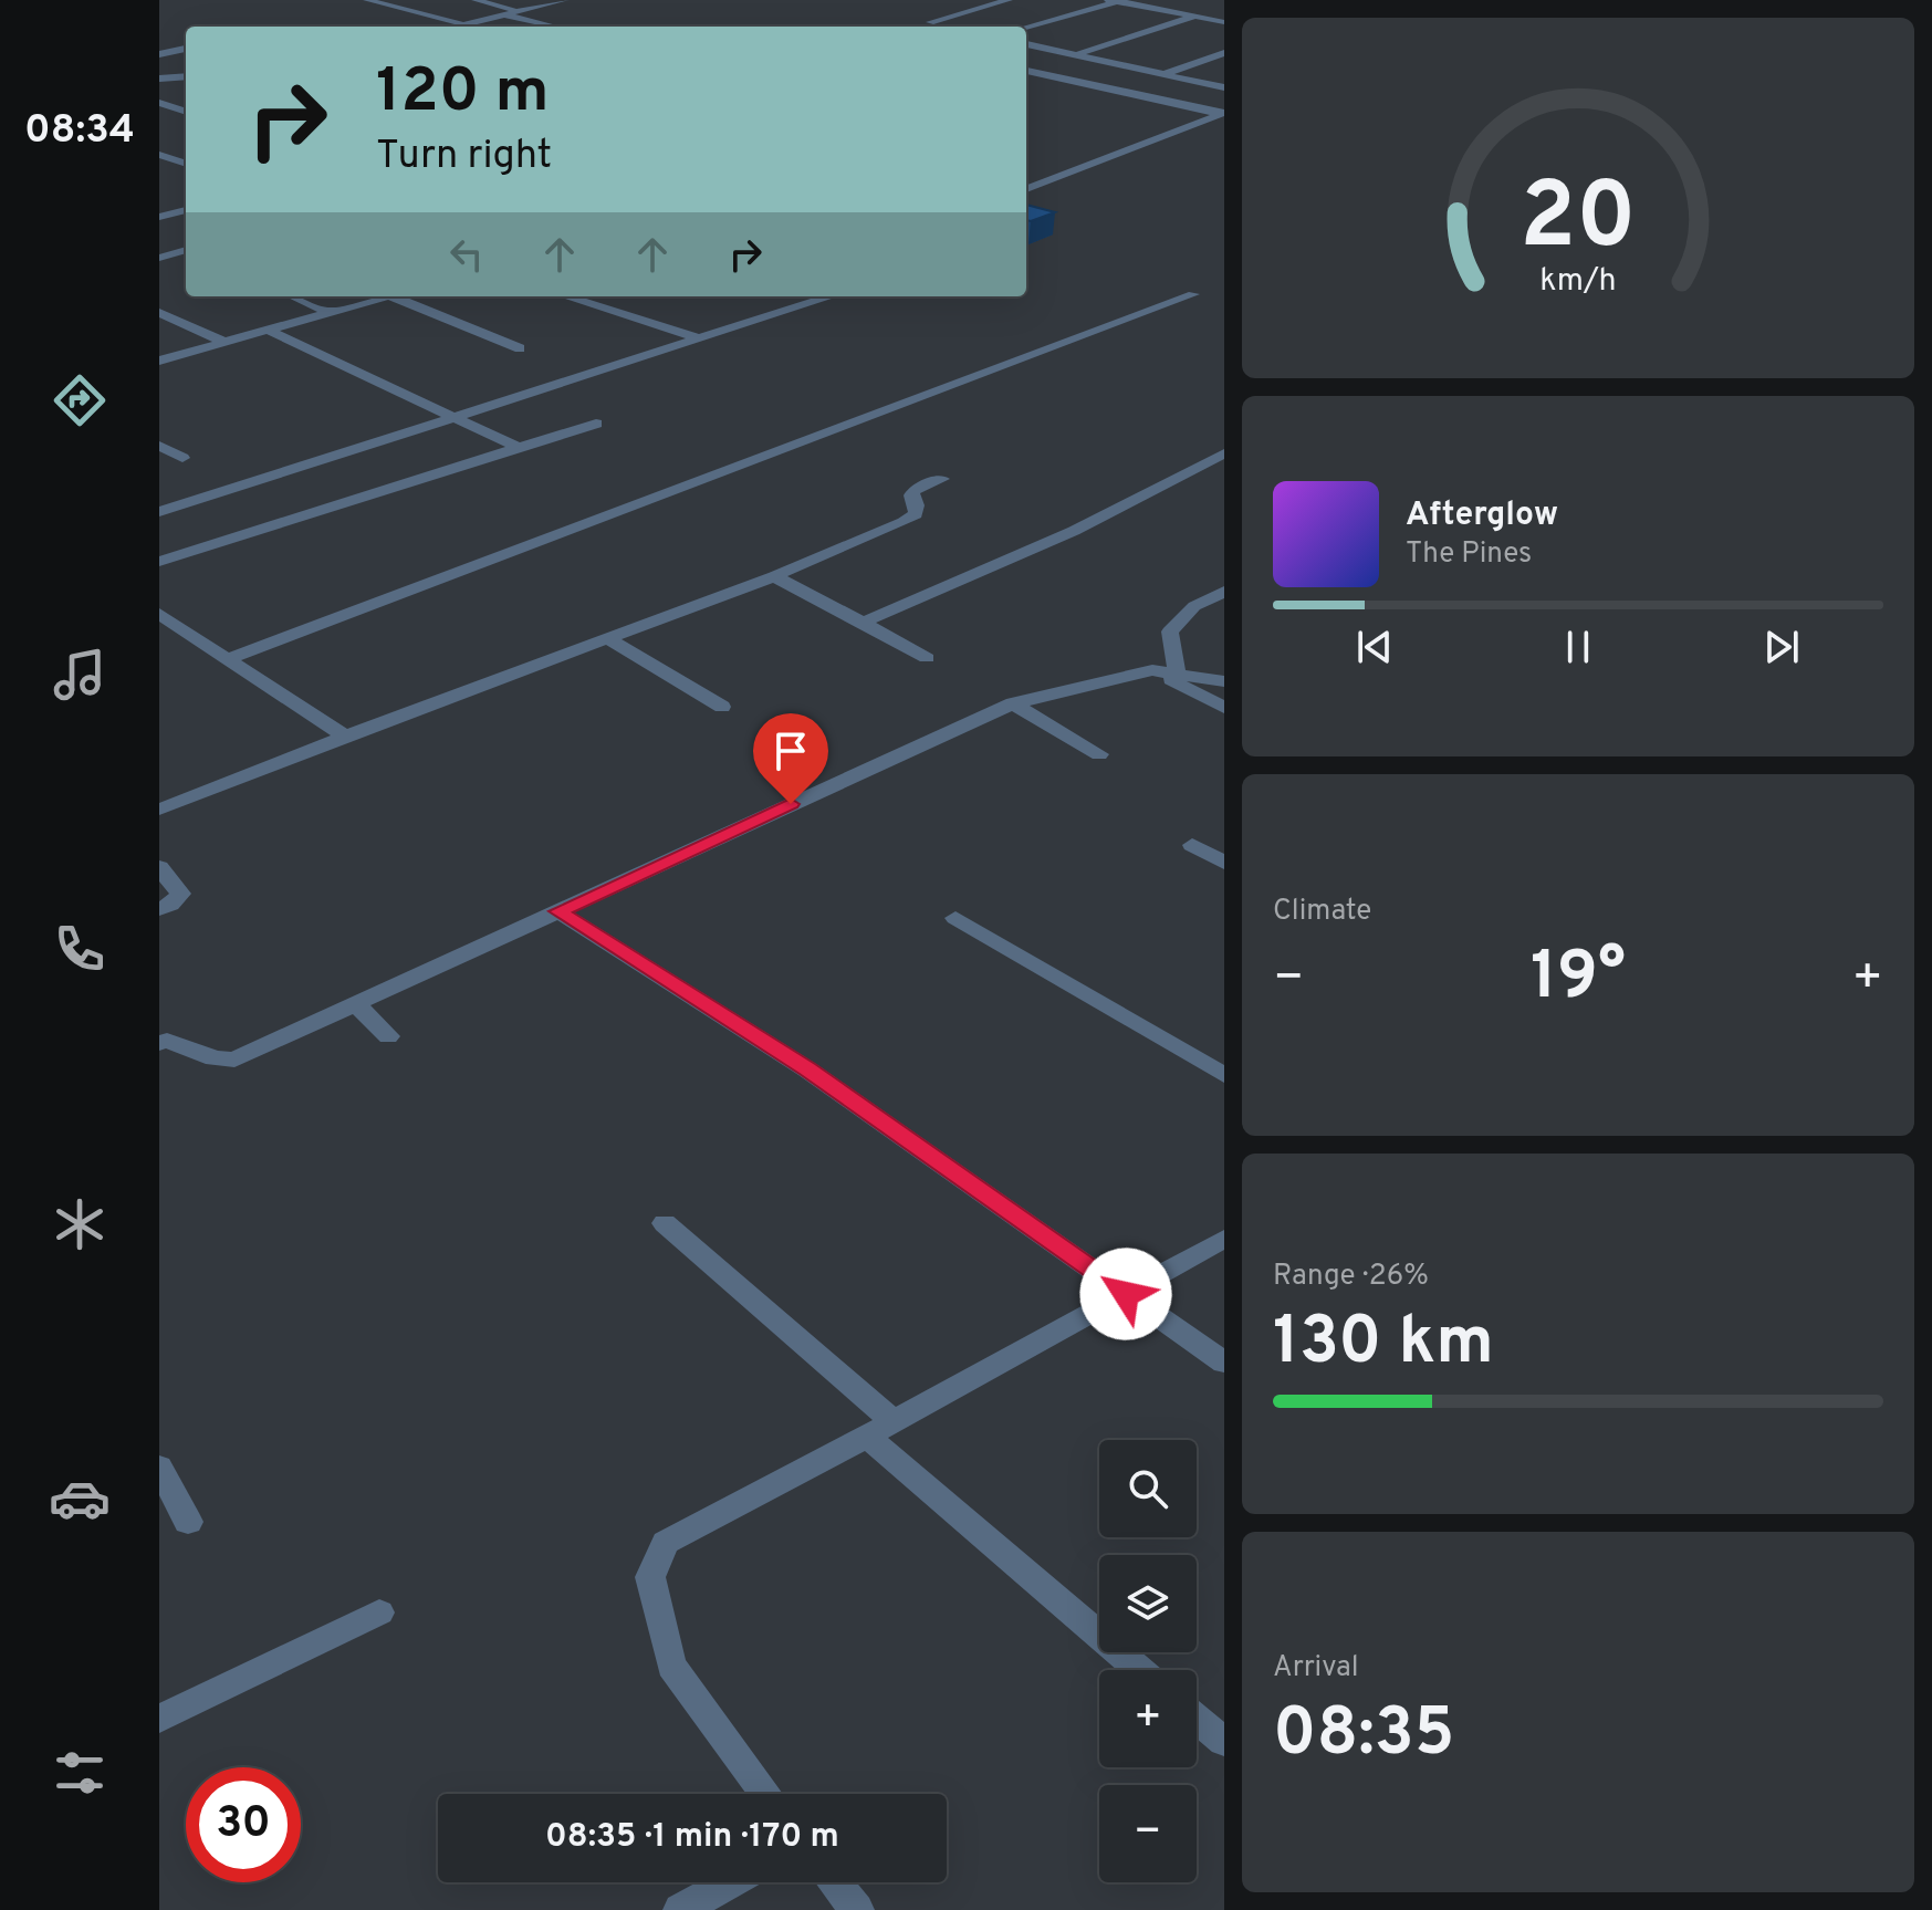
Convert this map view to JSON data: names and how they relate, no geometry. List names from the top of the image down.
{
  "page": {
    "tabs": "08:34",
    "turn": ["120 m", "Turn right"],
    "song": ["Afterglow", "The Pines"],
    "tile": [
      "Climate",
      ["Range · 26%", "130 km"],
      ["Arrival", "08:35"]
    ],
    "heat": ["−", "19°", "+"],
    "map_buttons": ["+", "−"],
    "limit": "30",
    "trip": "08:35 · 1 min · 170 m",
    "gauge": ["20", "km/h"]
  }
}
